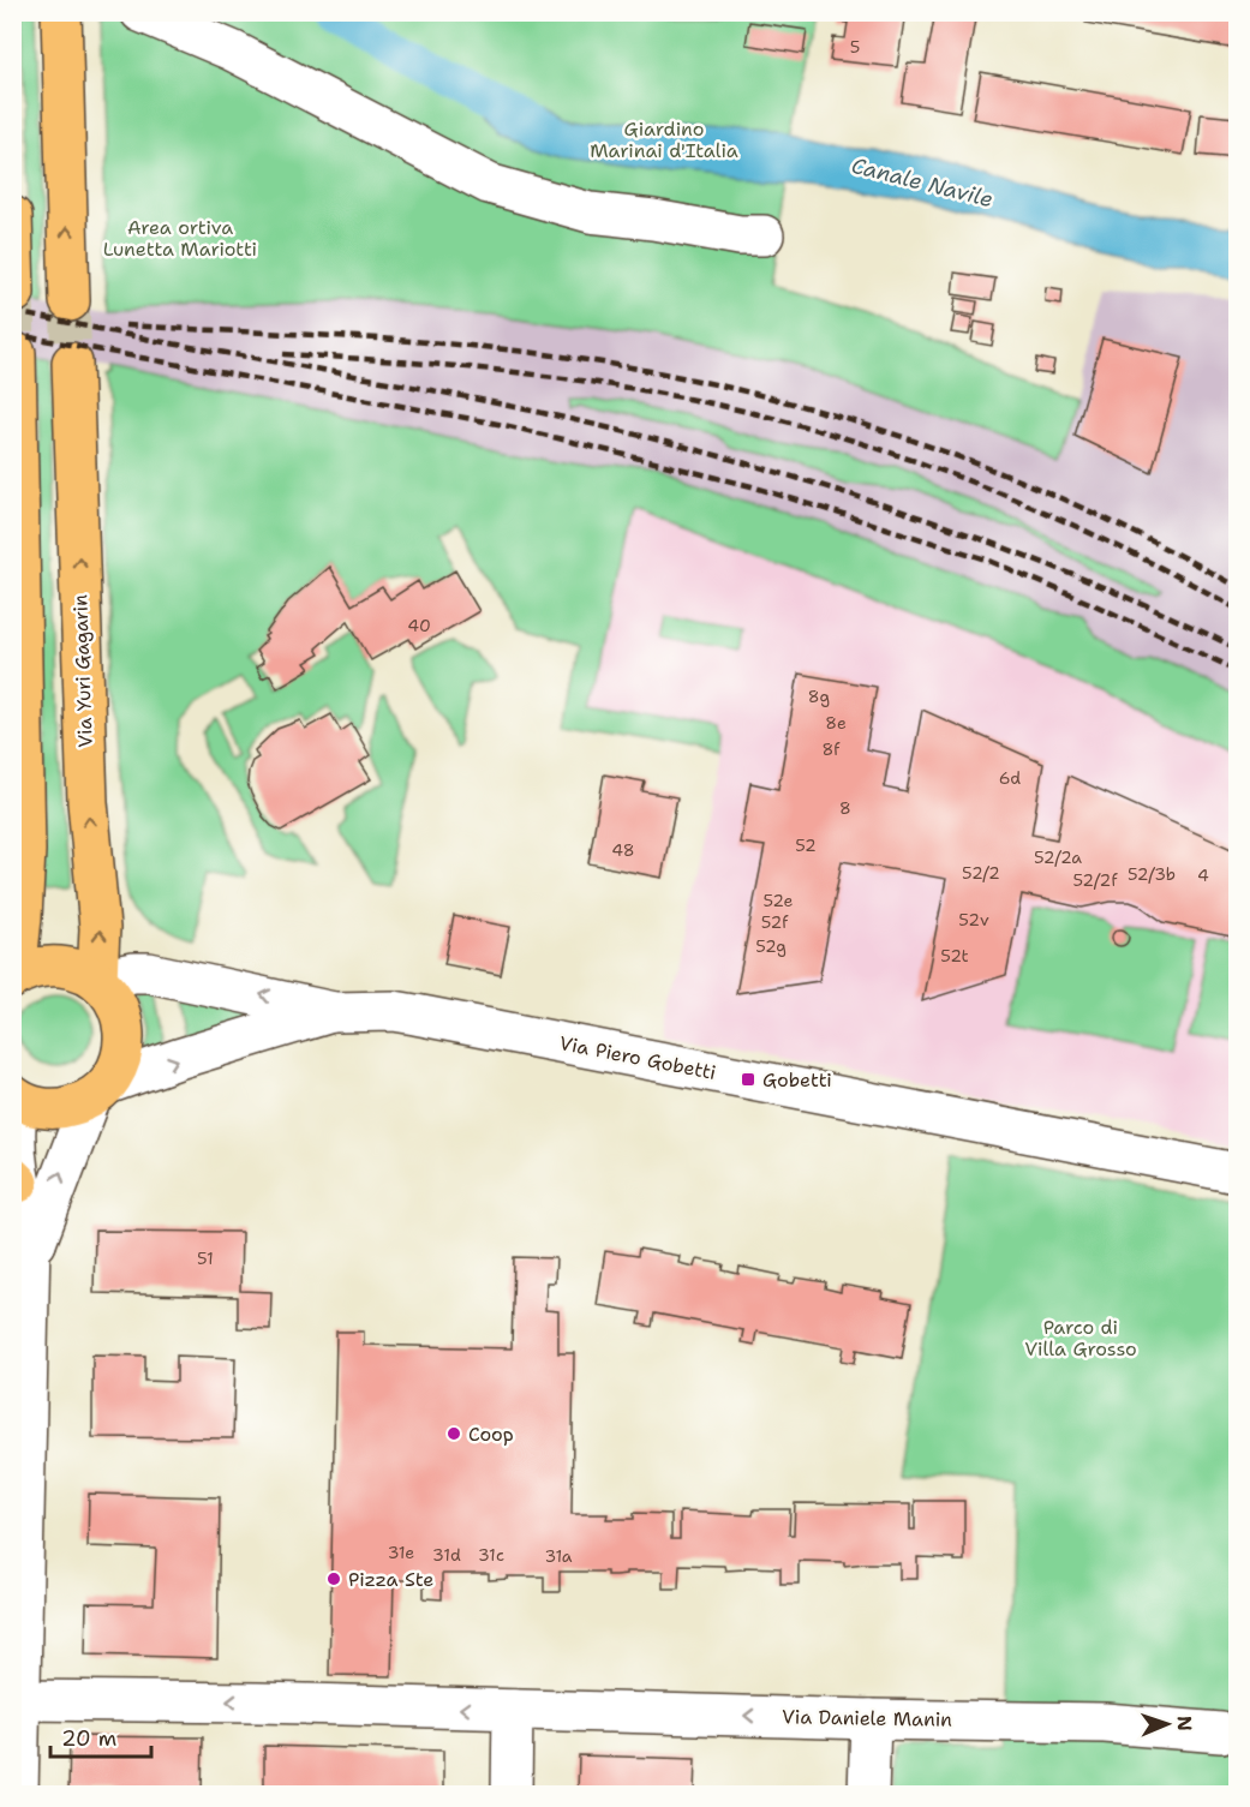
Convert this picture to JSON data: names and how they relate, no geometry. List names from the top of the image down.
{
  "streets": {
    "main road": ["Via Yuri Gagarin"],
    "street": ["Via Piero Gobetti", "Via Daniele Manin"]
  },
  "crossings": [
    ["Via Yuri Gagarin", "Via Piero Gobetti"]
  ],
  "one_way": ["Via Daniele Manin"],
  "water": ["Canale Navile"],
  "parks": ["Giardino Marinai d'Italia", "Area ortiva Lunetta Mariotti", "Parco di Villa Grosso"],
  "places": {
    "transit": ["Gobetti"],
    "other": ["Coop", "Pizza Ste"]
  },
  "house_numbers": [
    "5",
    "40",
    "8g",
    "8e",
    "8f",
    "6d",
    "8",
    "52",
    "48",
    "52/2a",
    "52/2",
    "52/3b",
    "4",
    "52/2f",
    "52e",
    "52v",
    "52f",
    "52g",
    "52t",
    "51",
    "31e",
    "31d",
    "31c",
    "31a"
  ],
  "scale_bar": "20 m",
  "north": "right"
}
